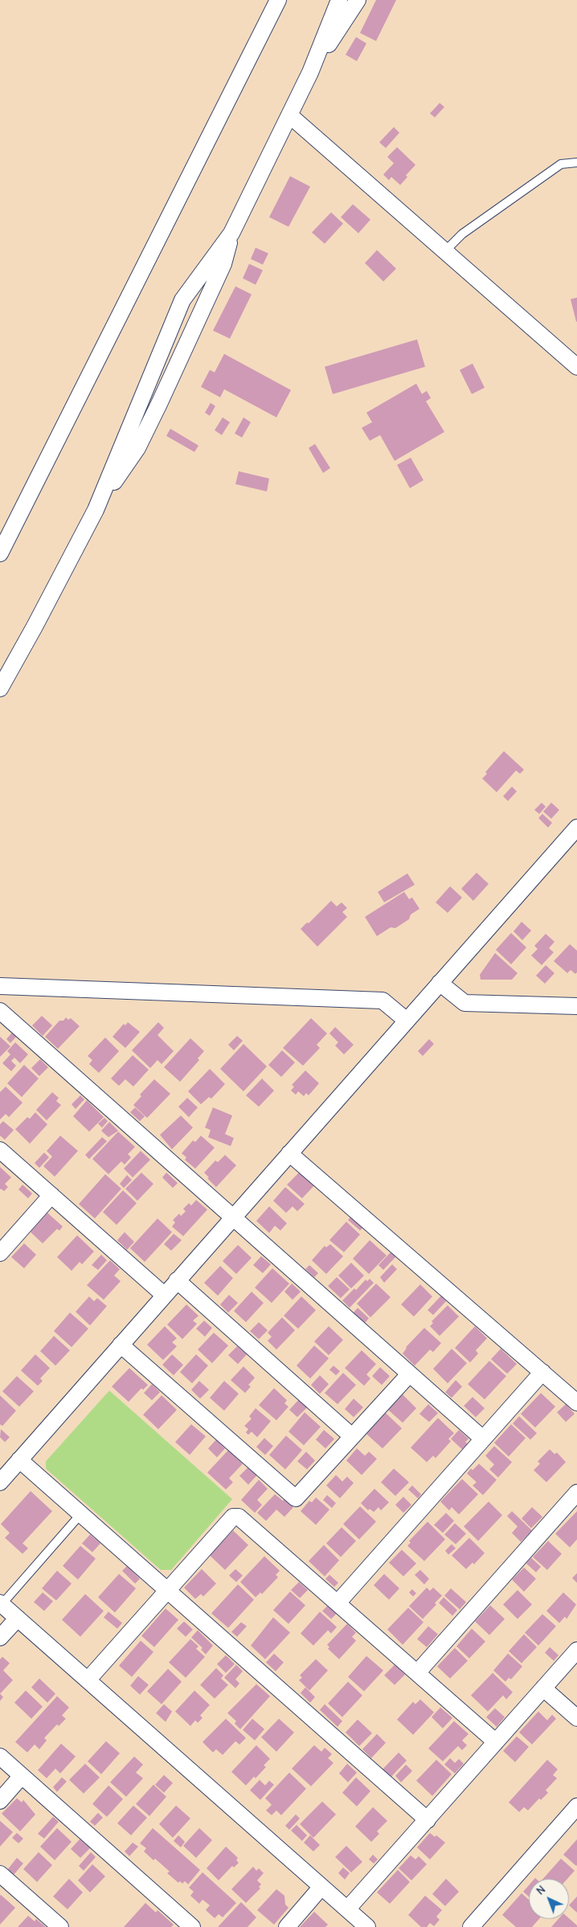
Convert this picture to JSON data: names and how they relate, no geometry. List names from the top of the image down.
{
  "north": "top left"
}
